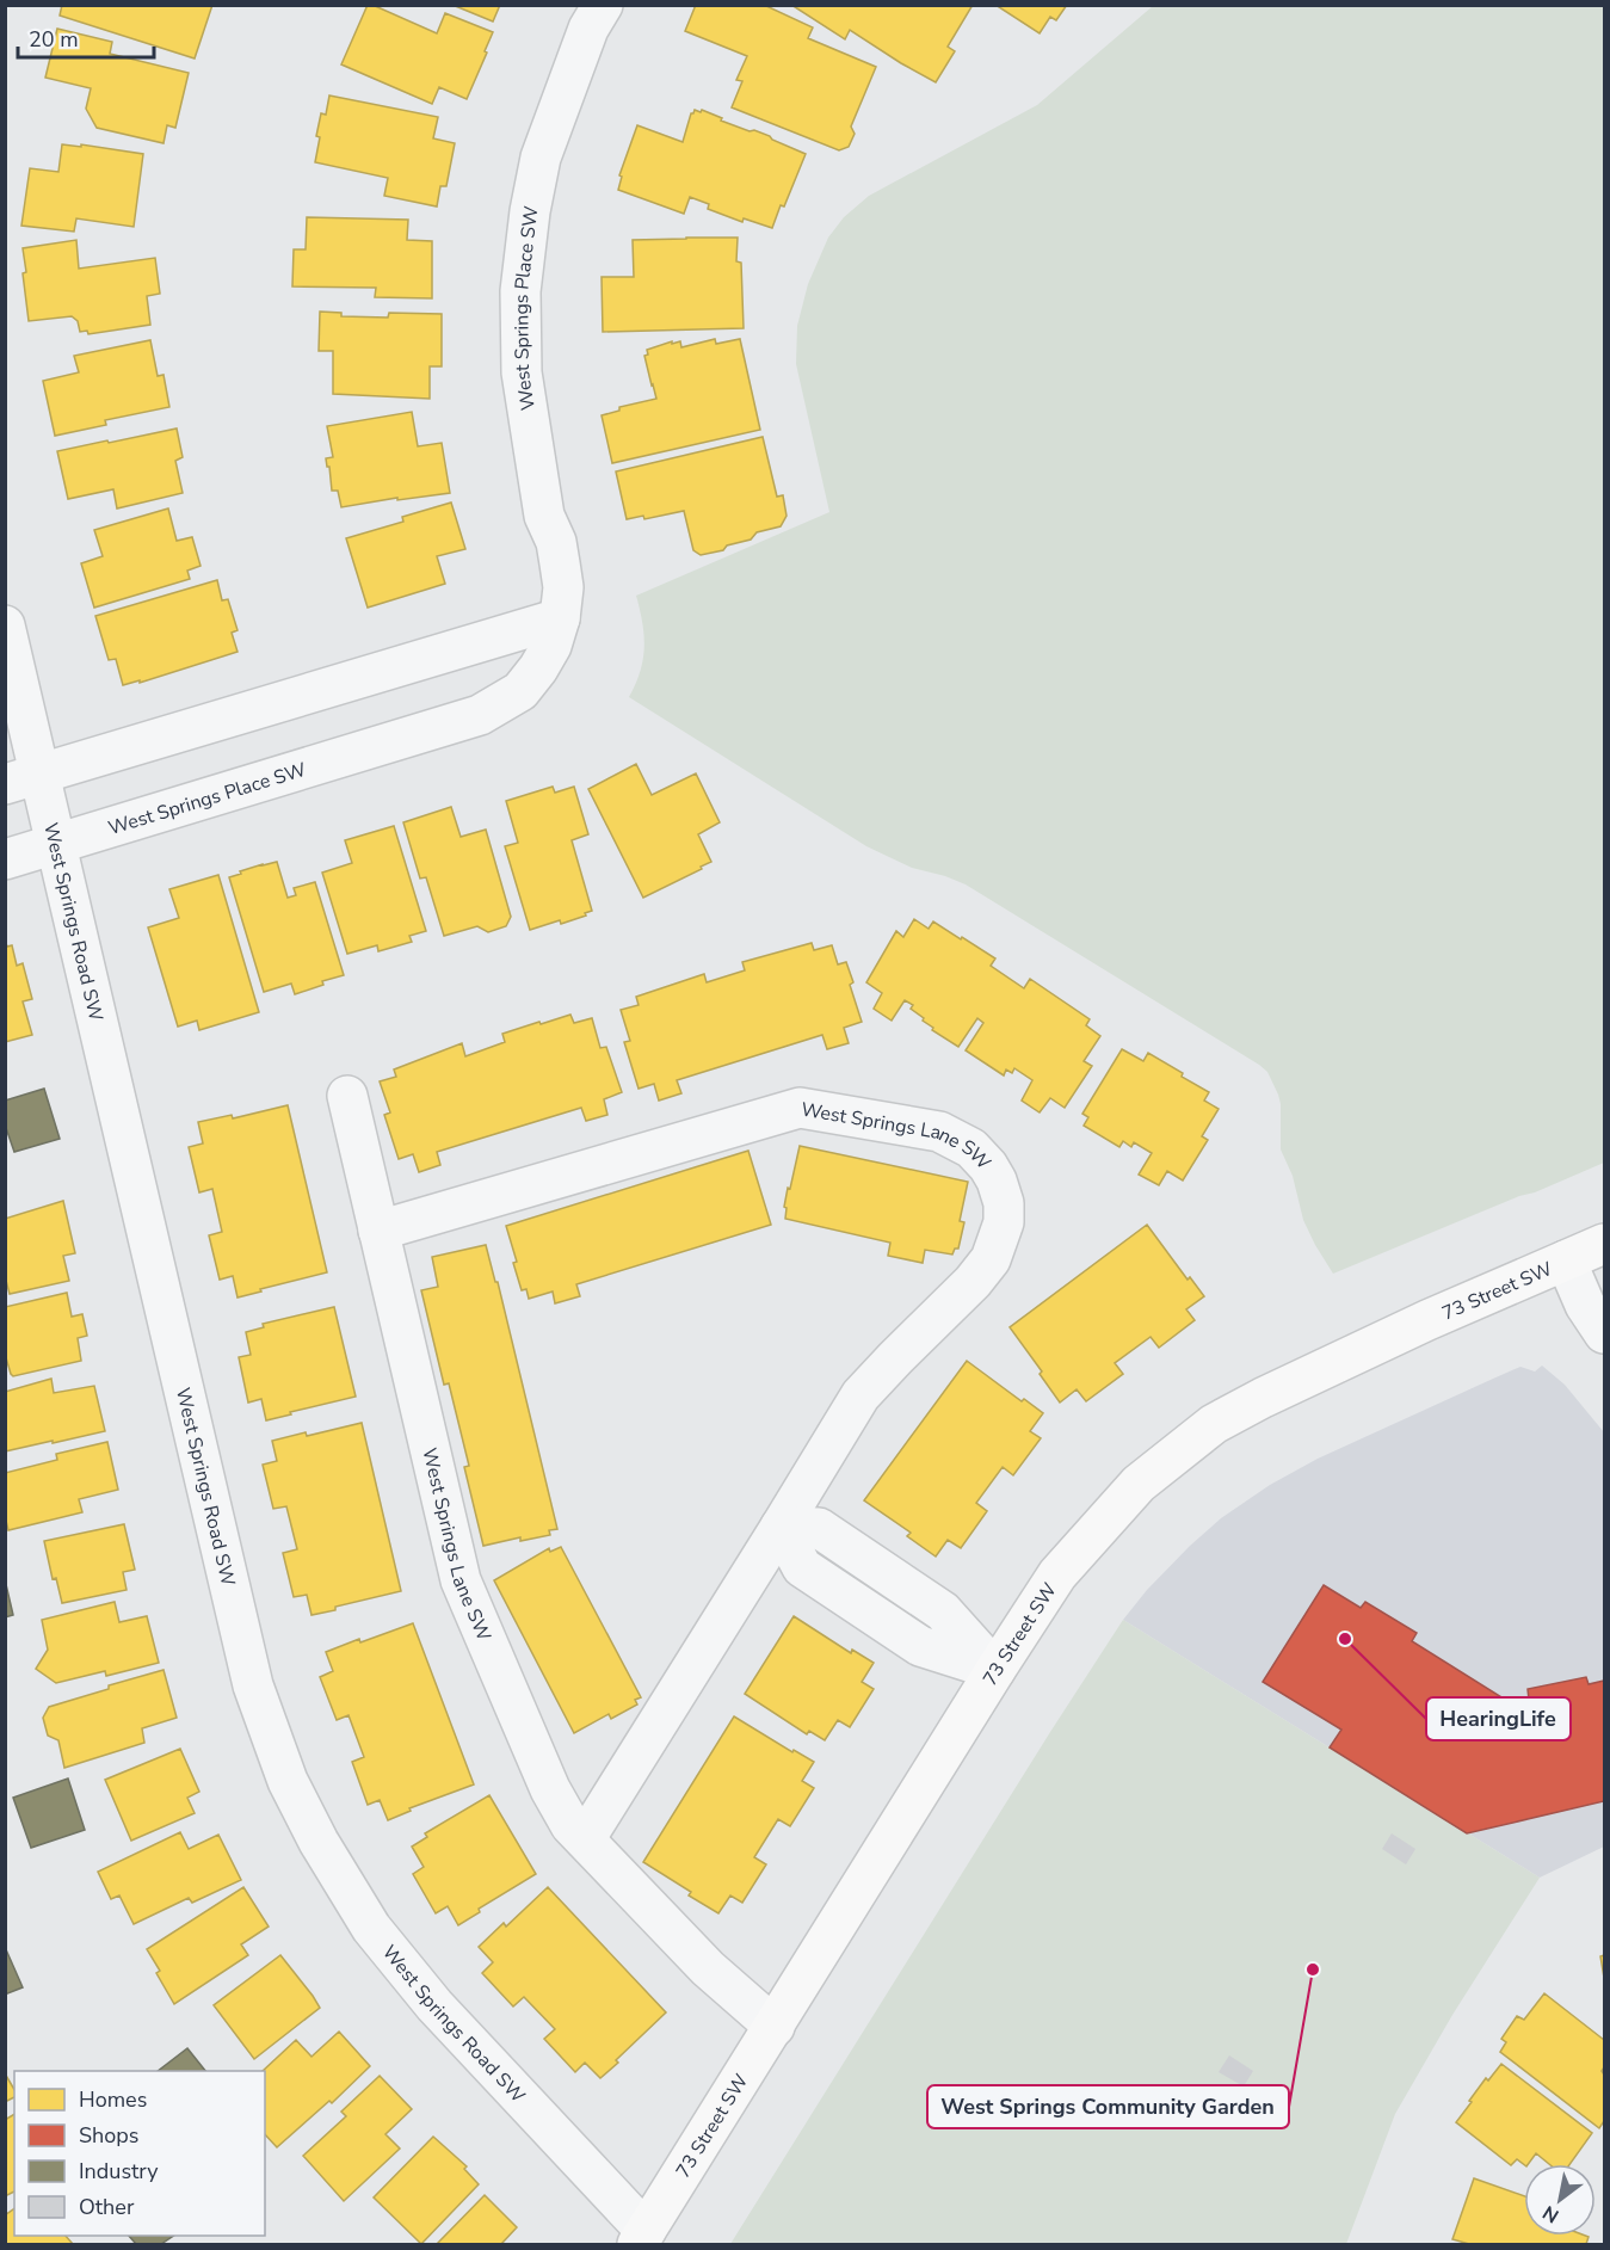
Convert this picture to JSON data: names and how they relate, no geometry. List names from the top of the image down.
{
  "streets": {
    "street": [
      "West Springs Place SW",
      "West Springs Road SW",
      "West Springs Lane SW",
      "73 Street SW"
    ]
  },
  "crossings": [
    ["West Springs Place SW", "West Springs Road SW"],
    ["West Springs Road SW", "73 Street SW"],
    ["West Springs Lane SW", "73 Street SW"]
  ],
  "places": ["HearingLife", "West Springs Community Garden"],
  "legend": [
    "Homes",
    "Shops",
    "Industry",
    "Other"
  ],
  "scale_bar": "20 m",
  "north": "bottom left"
}
